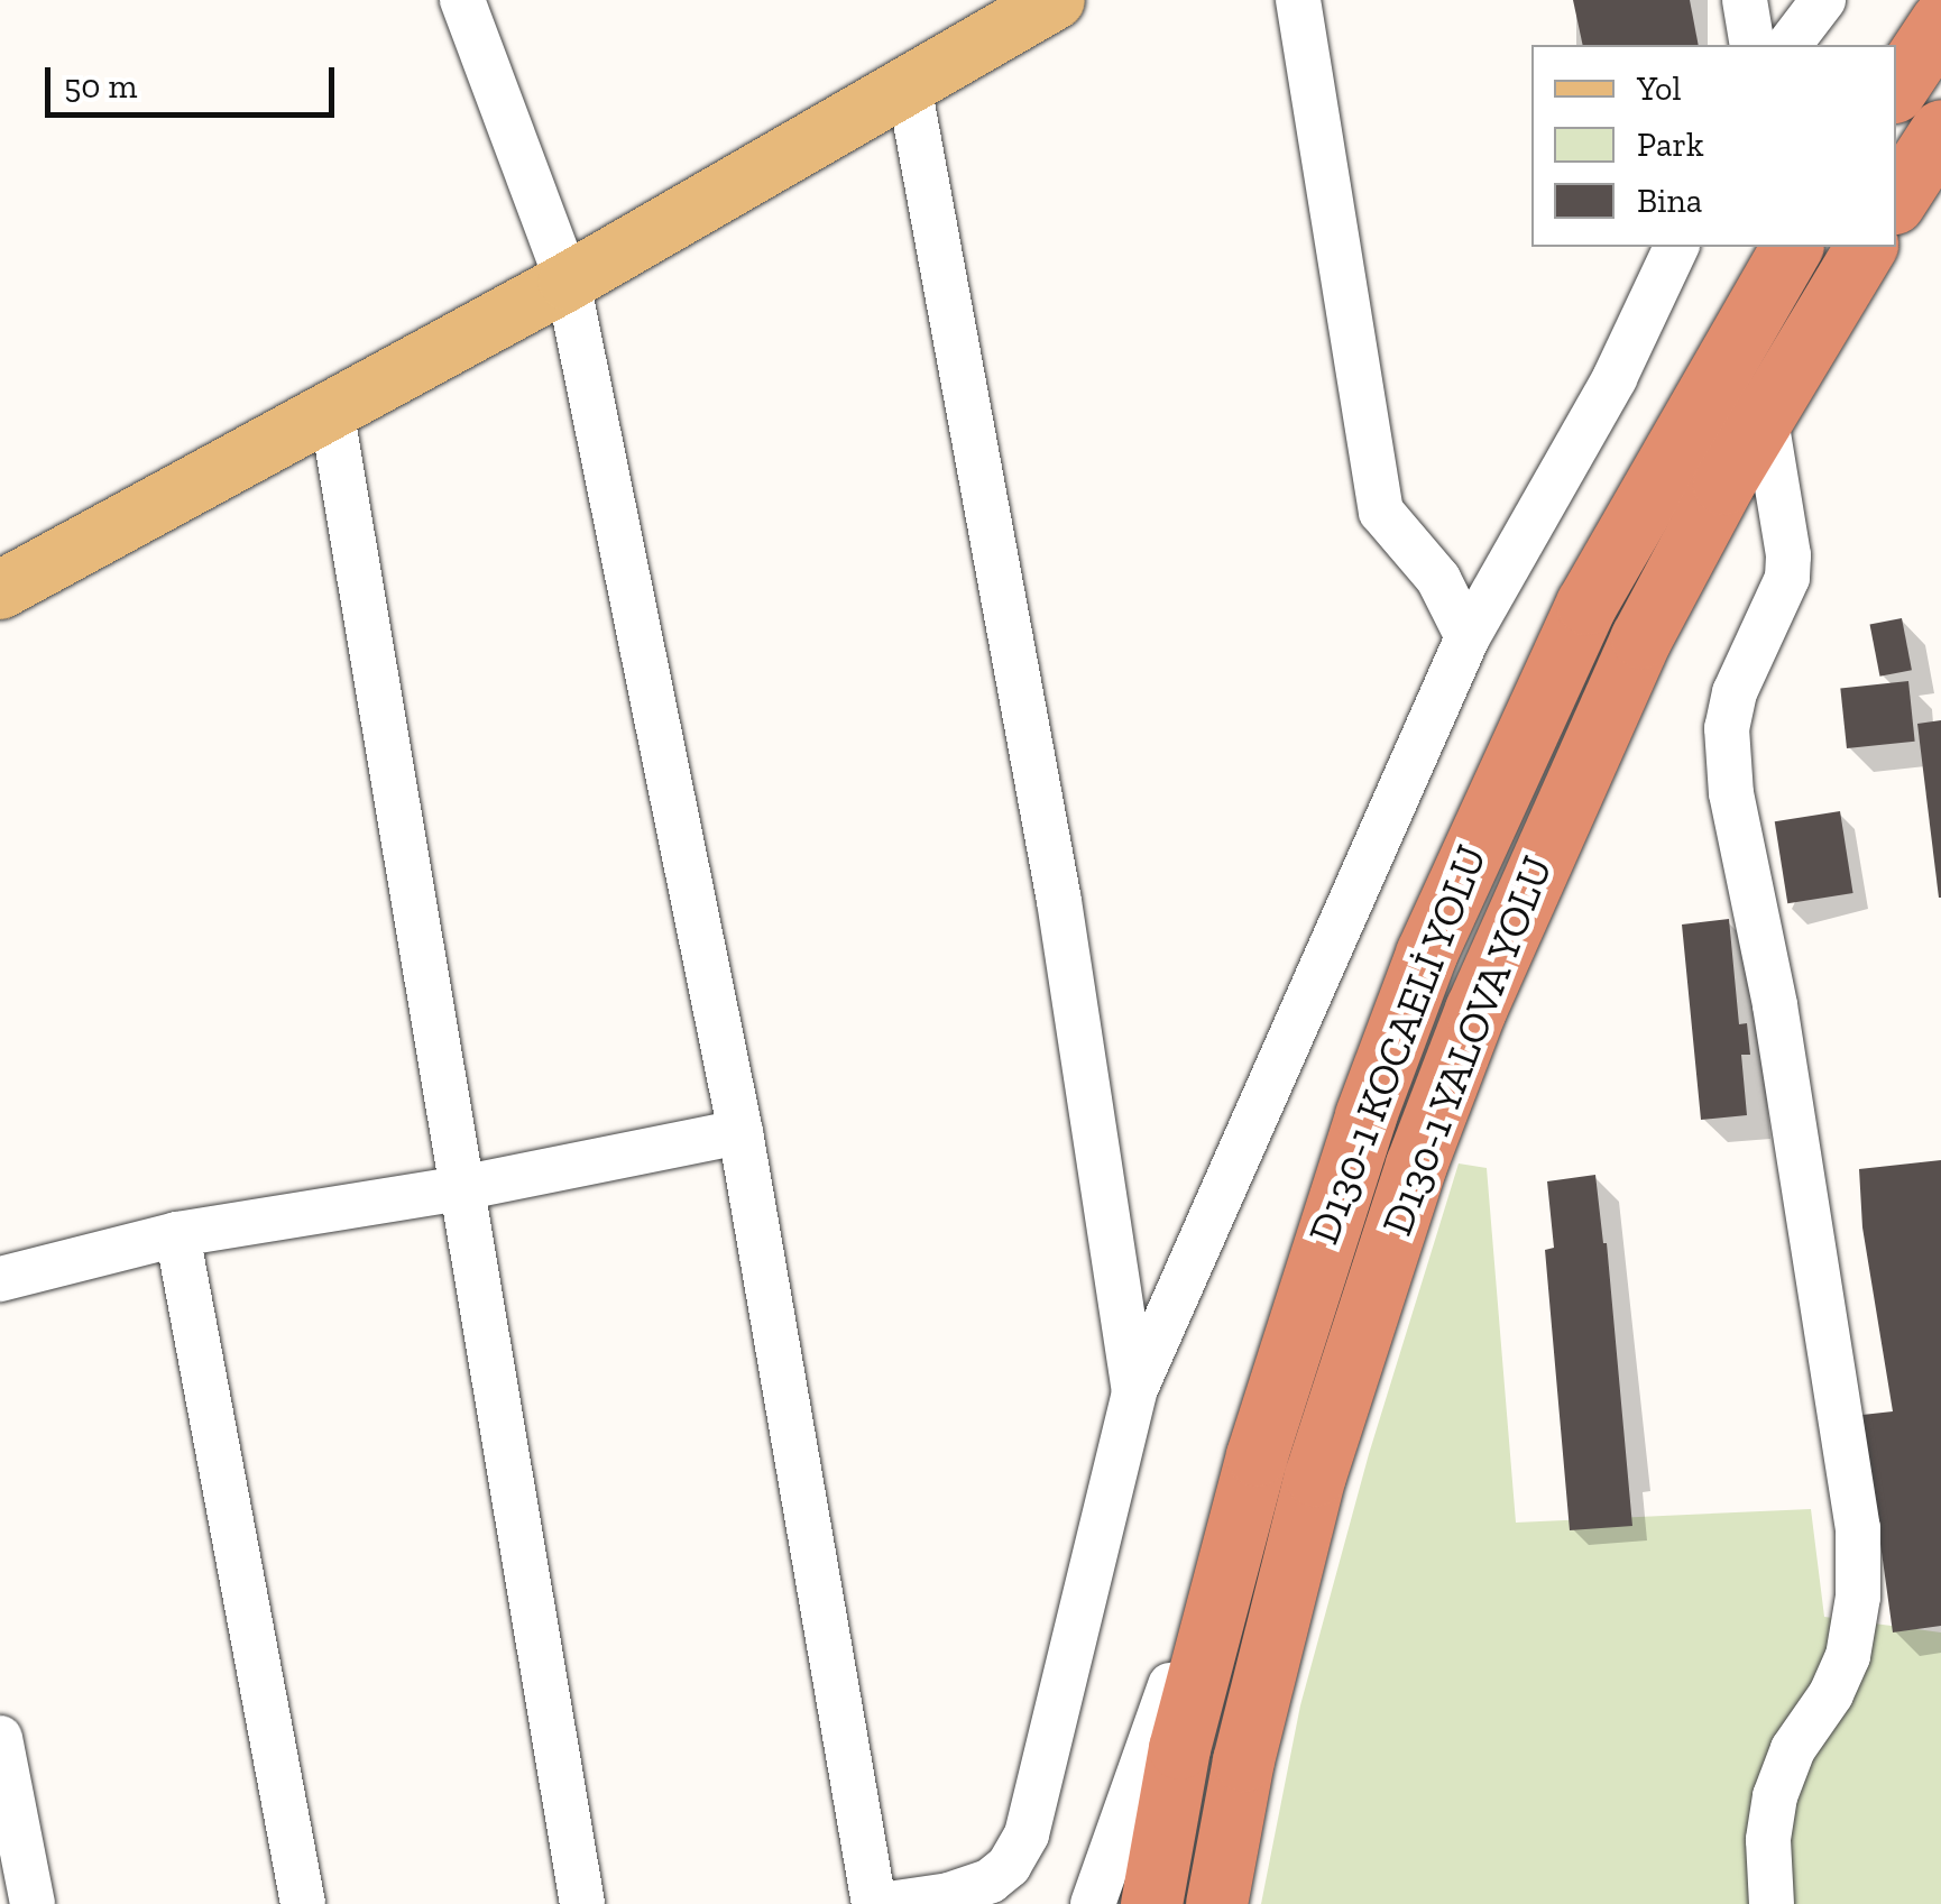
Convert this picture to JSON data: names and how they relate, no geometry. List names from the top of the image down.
{
  "streets": {
    "highway": ["D130-1 KOCAELİ YOLU", "D130-1 YALOVA YOLU"]
  },
  "legend": ["Yol", "Park", "Bina"],
  "scale_bar": "50 m"
}
